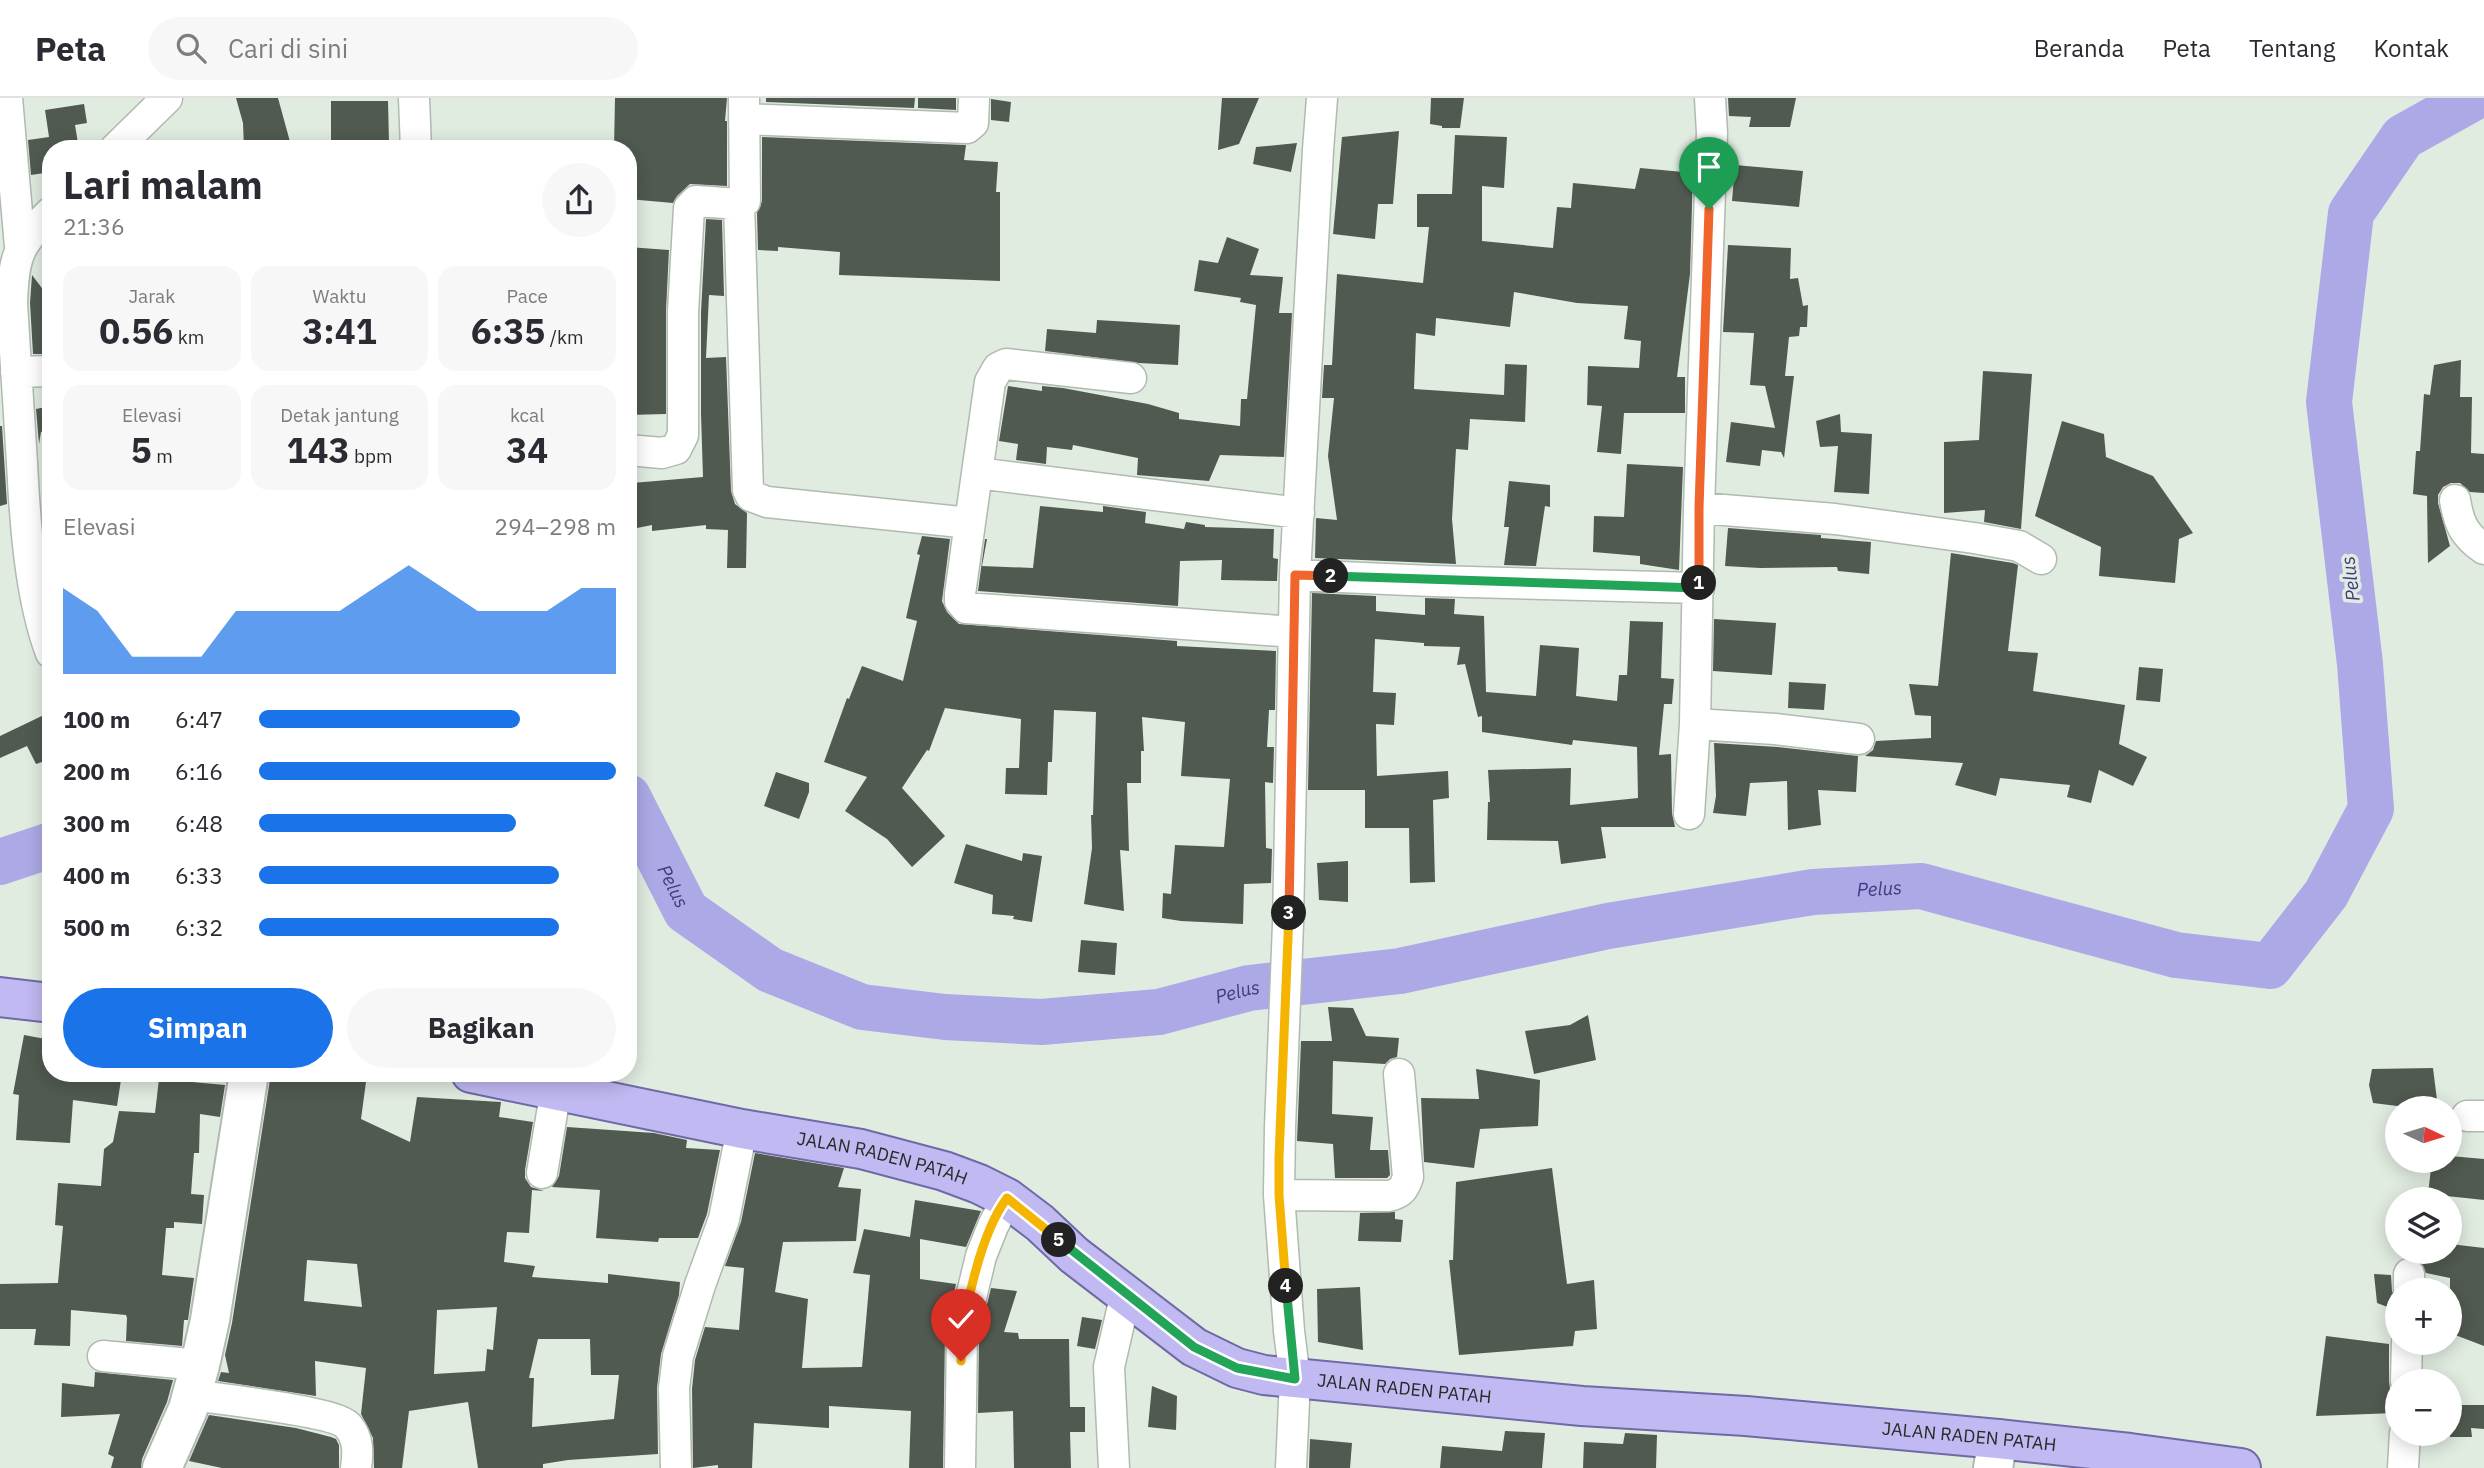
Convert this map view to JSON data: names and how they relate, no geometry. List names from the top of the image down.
{
  "streets": {
    "main road": ["JALAN RADEN PATAH"]
  },
  "water": ["Pelus"],
  "north": "right",
  "page": {
    "header": "Peta",
    "search": "Cari di sini",
    "nav": [
      "Beranda",
      "Peta",
      "Tentang",
      "Kontak"
    ],
    "heading": ["Lari malam", "21:36"],
    "stats": [
      ["Jarak", "0.56 km"],
      ["Waktu", "3:41"],
      ["Pace", "6:35 /km"],
      ["Elevasi", "5 m"],
      ["Detak jantung", "143 bpm"],
      ["kcal", "34"]
    ],
    "chart": ["Elevasi", "294–298 m"],
    "pins": [
      "2",
      "1",
      "3",
      "5",
      "4"
    ],
    "list": [
      {
        "name": "100 m",
        "note": "6:47"
      },
      {
        "name": "200 m",
        "note": "6:16"
      },
      {
        "name": "300 m",
        "note": "6:48"
      },
      {
        "name": "400 m",
        "note": "6:33"
      },
      {
        "name": "500 m",
        "note": "6:32"
      }
    ],
    "buttons": ["Simpan", "Bagikan"],
    "map_buttons": ["+", "−"]
  }
}
